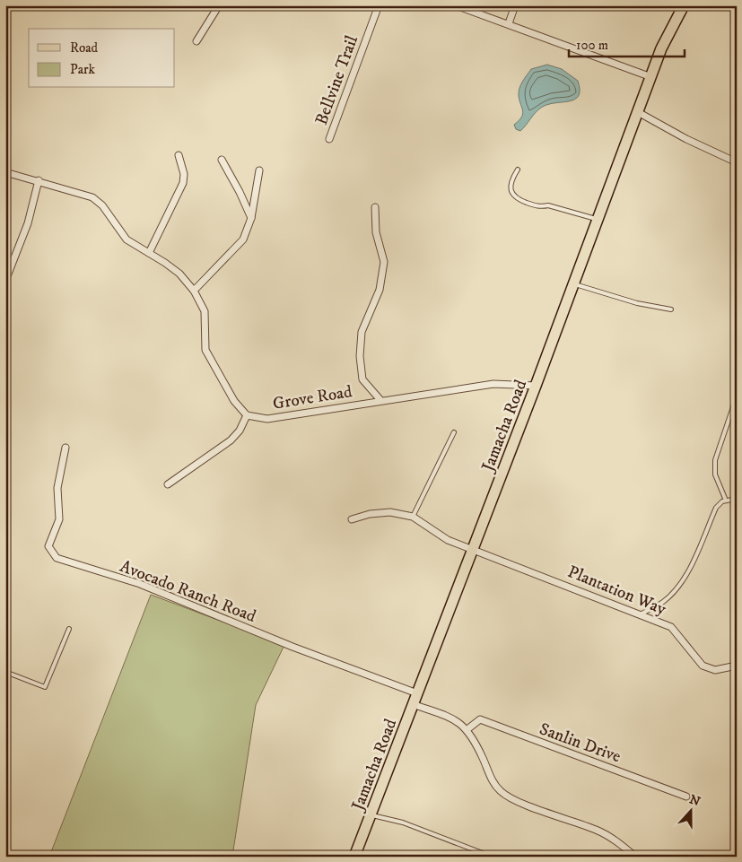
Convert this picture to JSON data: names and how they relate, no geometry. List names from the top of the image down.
{
  "streets": {
    "main road": ["Jamacha Road"],
    "street": [
      "Bellvine Trail",
      "Grove Road",
      "Plantation Way",
      "Avocado Ranch Road",
      "Sanlin Drive"
    ]
  },
  "crossings": [
    ["Grove Road", "Jamacha Road"],
    ["Jamacha Road", "Plantation Way"],
    ["Jamacha Road", "Avocado Ranch Road"]
  ],
  "legend": ["Road", "Park"],
  "scale_bar": "100 m",
  "north": "top"
}
